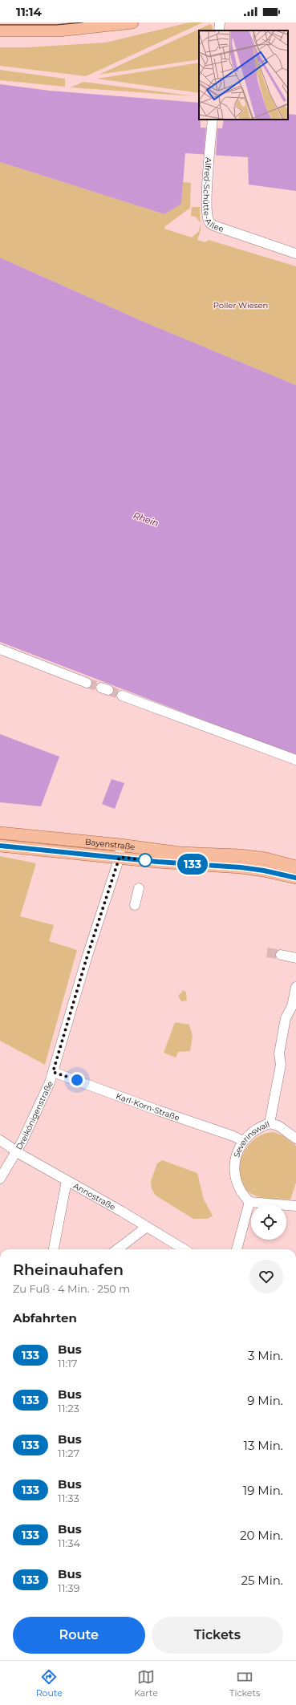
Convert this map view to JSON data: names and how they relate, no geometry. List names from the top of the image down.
{
  "streets": {
    "main road": ["Bayenstraße"],
    "street": [
      "Alfred-Schütte-Allee",
      "Karl-Korn-Straße",
      "Dreikönigenstraße",
      "Severinswall",
      "Annostraße"
    ]
  },
  "crossings": [
    ["Bayenstraße", "Dreikönigenstraße"],
    ["Karl-Korn-Straße", "Dreikönigenstraße"],
    ["Karl-Korn-Straße", "Severinswall"],
    ["Dreikönigenstraße", "Annostraße"]
  ],
  "water": ["Rhein"],
  "parks": ["Poller Wiesen"],
  "lines": ["bus line 133"],
  "page": {
    "status": "11:14",
    "on_map": "133",
    "heading": [
      ["Rheinauhafen", "Zu Fuß · 4 Min. · 250 m"],
      "Abfahrten"
    ],
    "list": [
      {
        "mark": "133",
        "name": "Bus",
        "note": "11:17",
        "value": "3 Min."
      },
      {
        "mark": "133",
        "name": "Bus",
        "note": "11:23",
        "value": "9 Min."
      },
      {
        "mark": "133",
        "name": "Bus",
        "note": "11:27",
        "value": "13 Min."
      },
      {
        "mark": "133",
        "name": "Bus",
        "note": "11:33",
        "value": "19 Min."
      },
      {
        "mark": "133",
        "name": "Bus",
        "note": "11:34",
        "value": "20 Min."
      },
      {
        "mark": "133",
        "name": "Bus",
        "note": "11:39",
        "value": "25 Min."
      }
    ],
    "buttons": ["Route", "Tickets"],
    "tabs": ["Route", "Karte", "Tickets"]
  }
}
